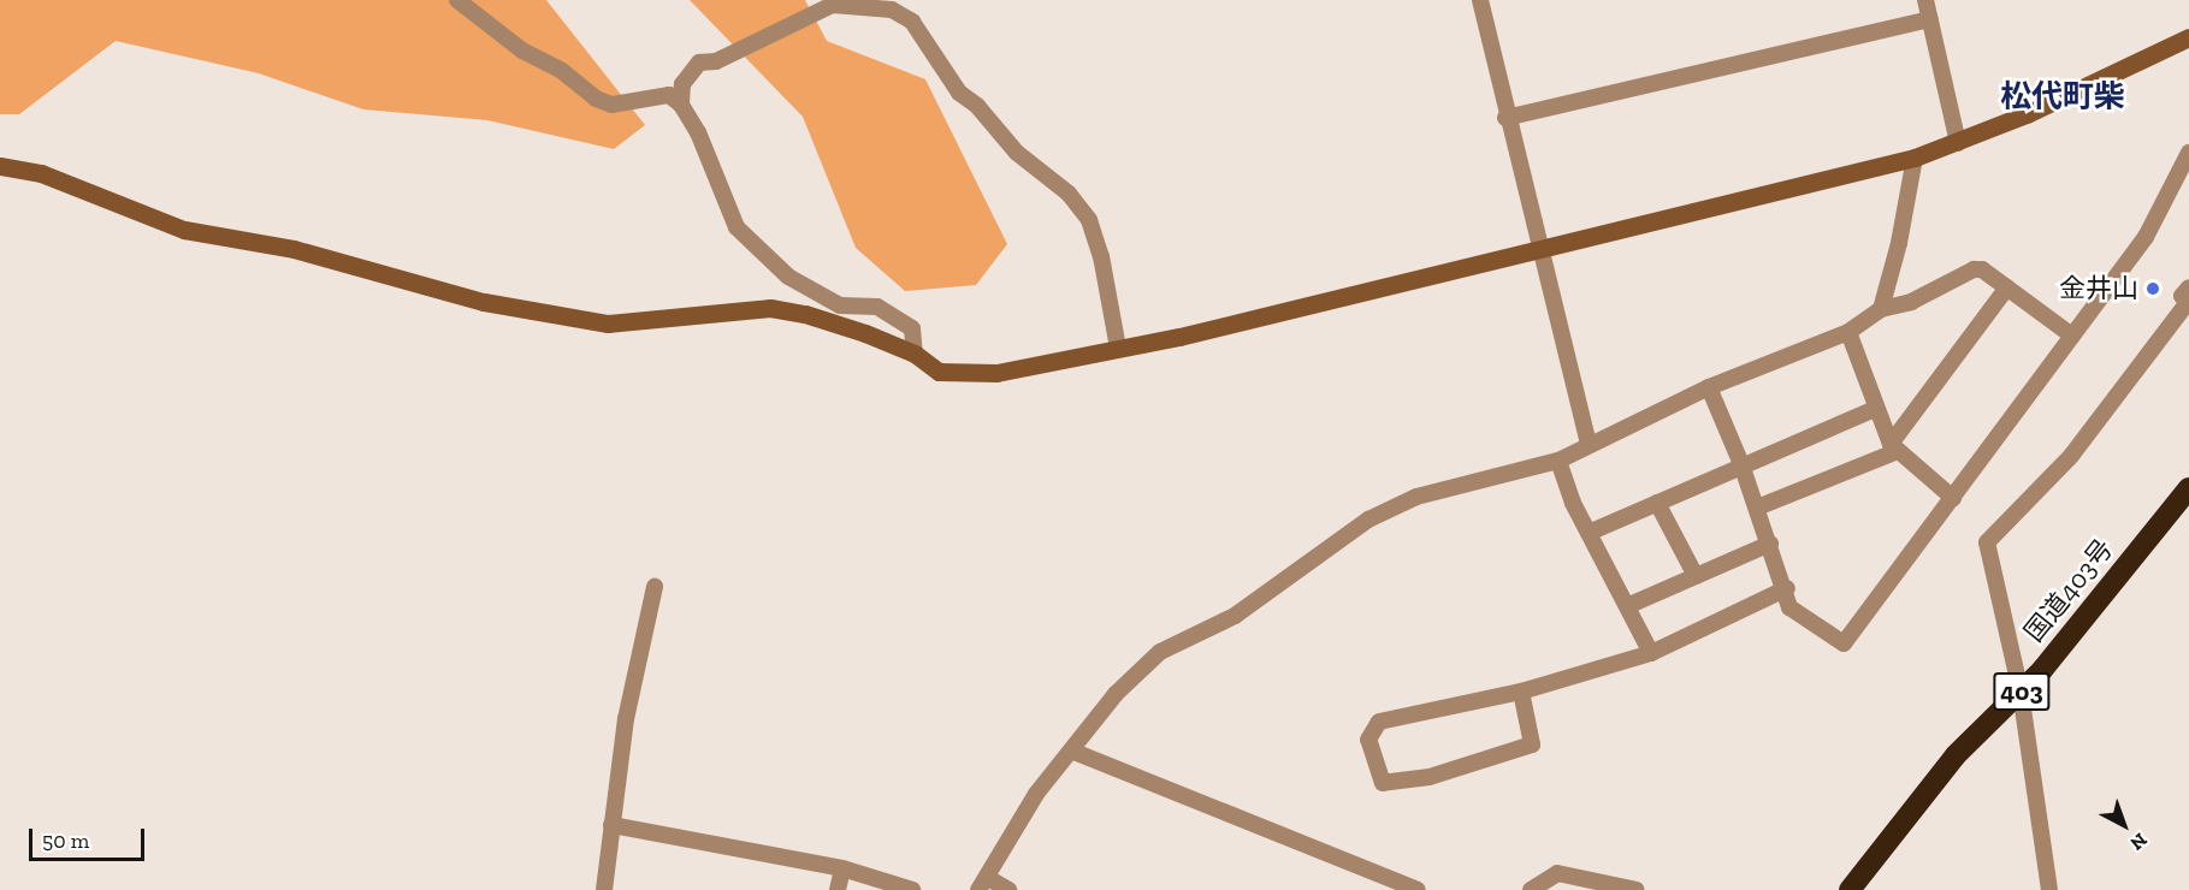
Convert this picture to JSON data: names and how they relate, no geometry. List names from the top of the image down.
{
  "streets": {
    "highway": ["国道403号", "403"]
  },
  "districts": ["松代町柴"],
  "places": ["金井山"],
  "scale_bar": "50 m",
  "north": "bottom right"
}
